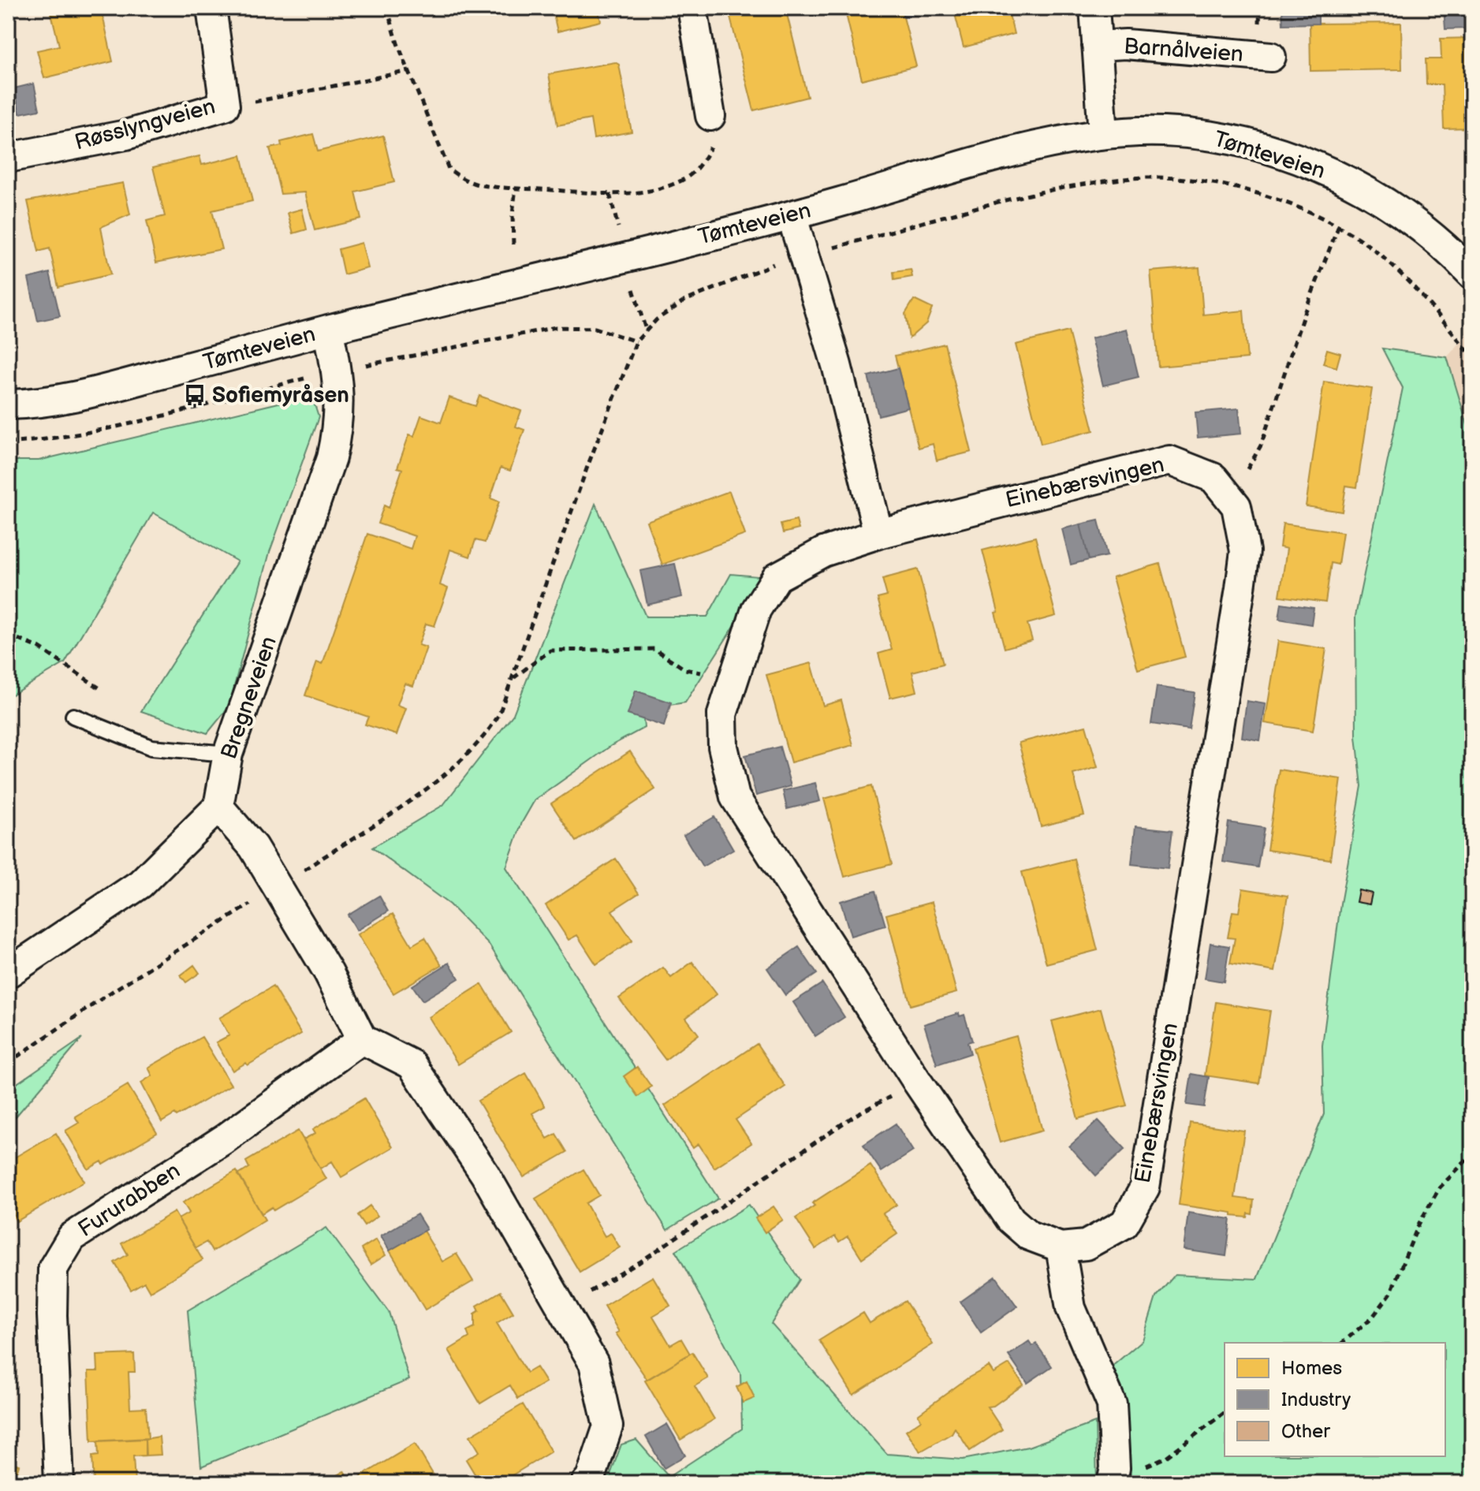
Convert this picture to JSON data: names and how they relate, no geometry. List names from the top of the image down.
{
  "streets": {
    "street": [
      "Barnålveien",
      "Røsslyngveien",
      "Tømteveien",
      "Einebærsvingen",
      "Bregneveien",
      "Fururabben"
    ]
  },
  "crossings": [
    ["Barnålveien", "Tømteveien"],
    ["Tømteveien", "Bregneveien"]
  ],
  "places": {
    "bus stop": ["Sofiemyråsen"]
  },
  "legend": ["Homes", "Industry", "Other"]
}
